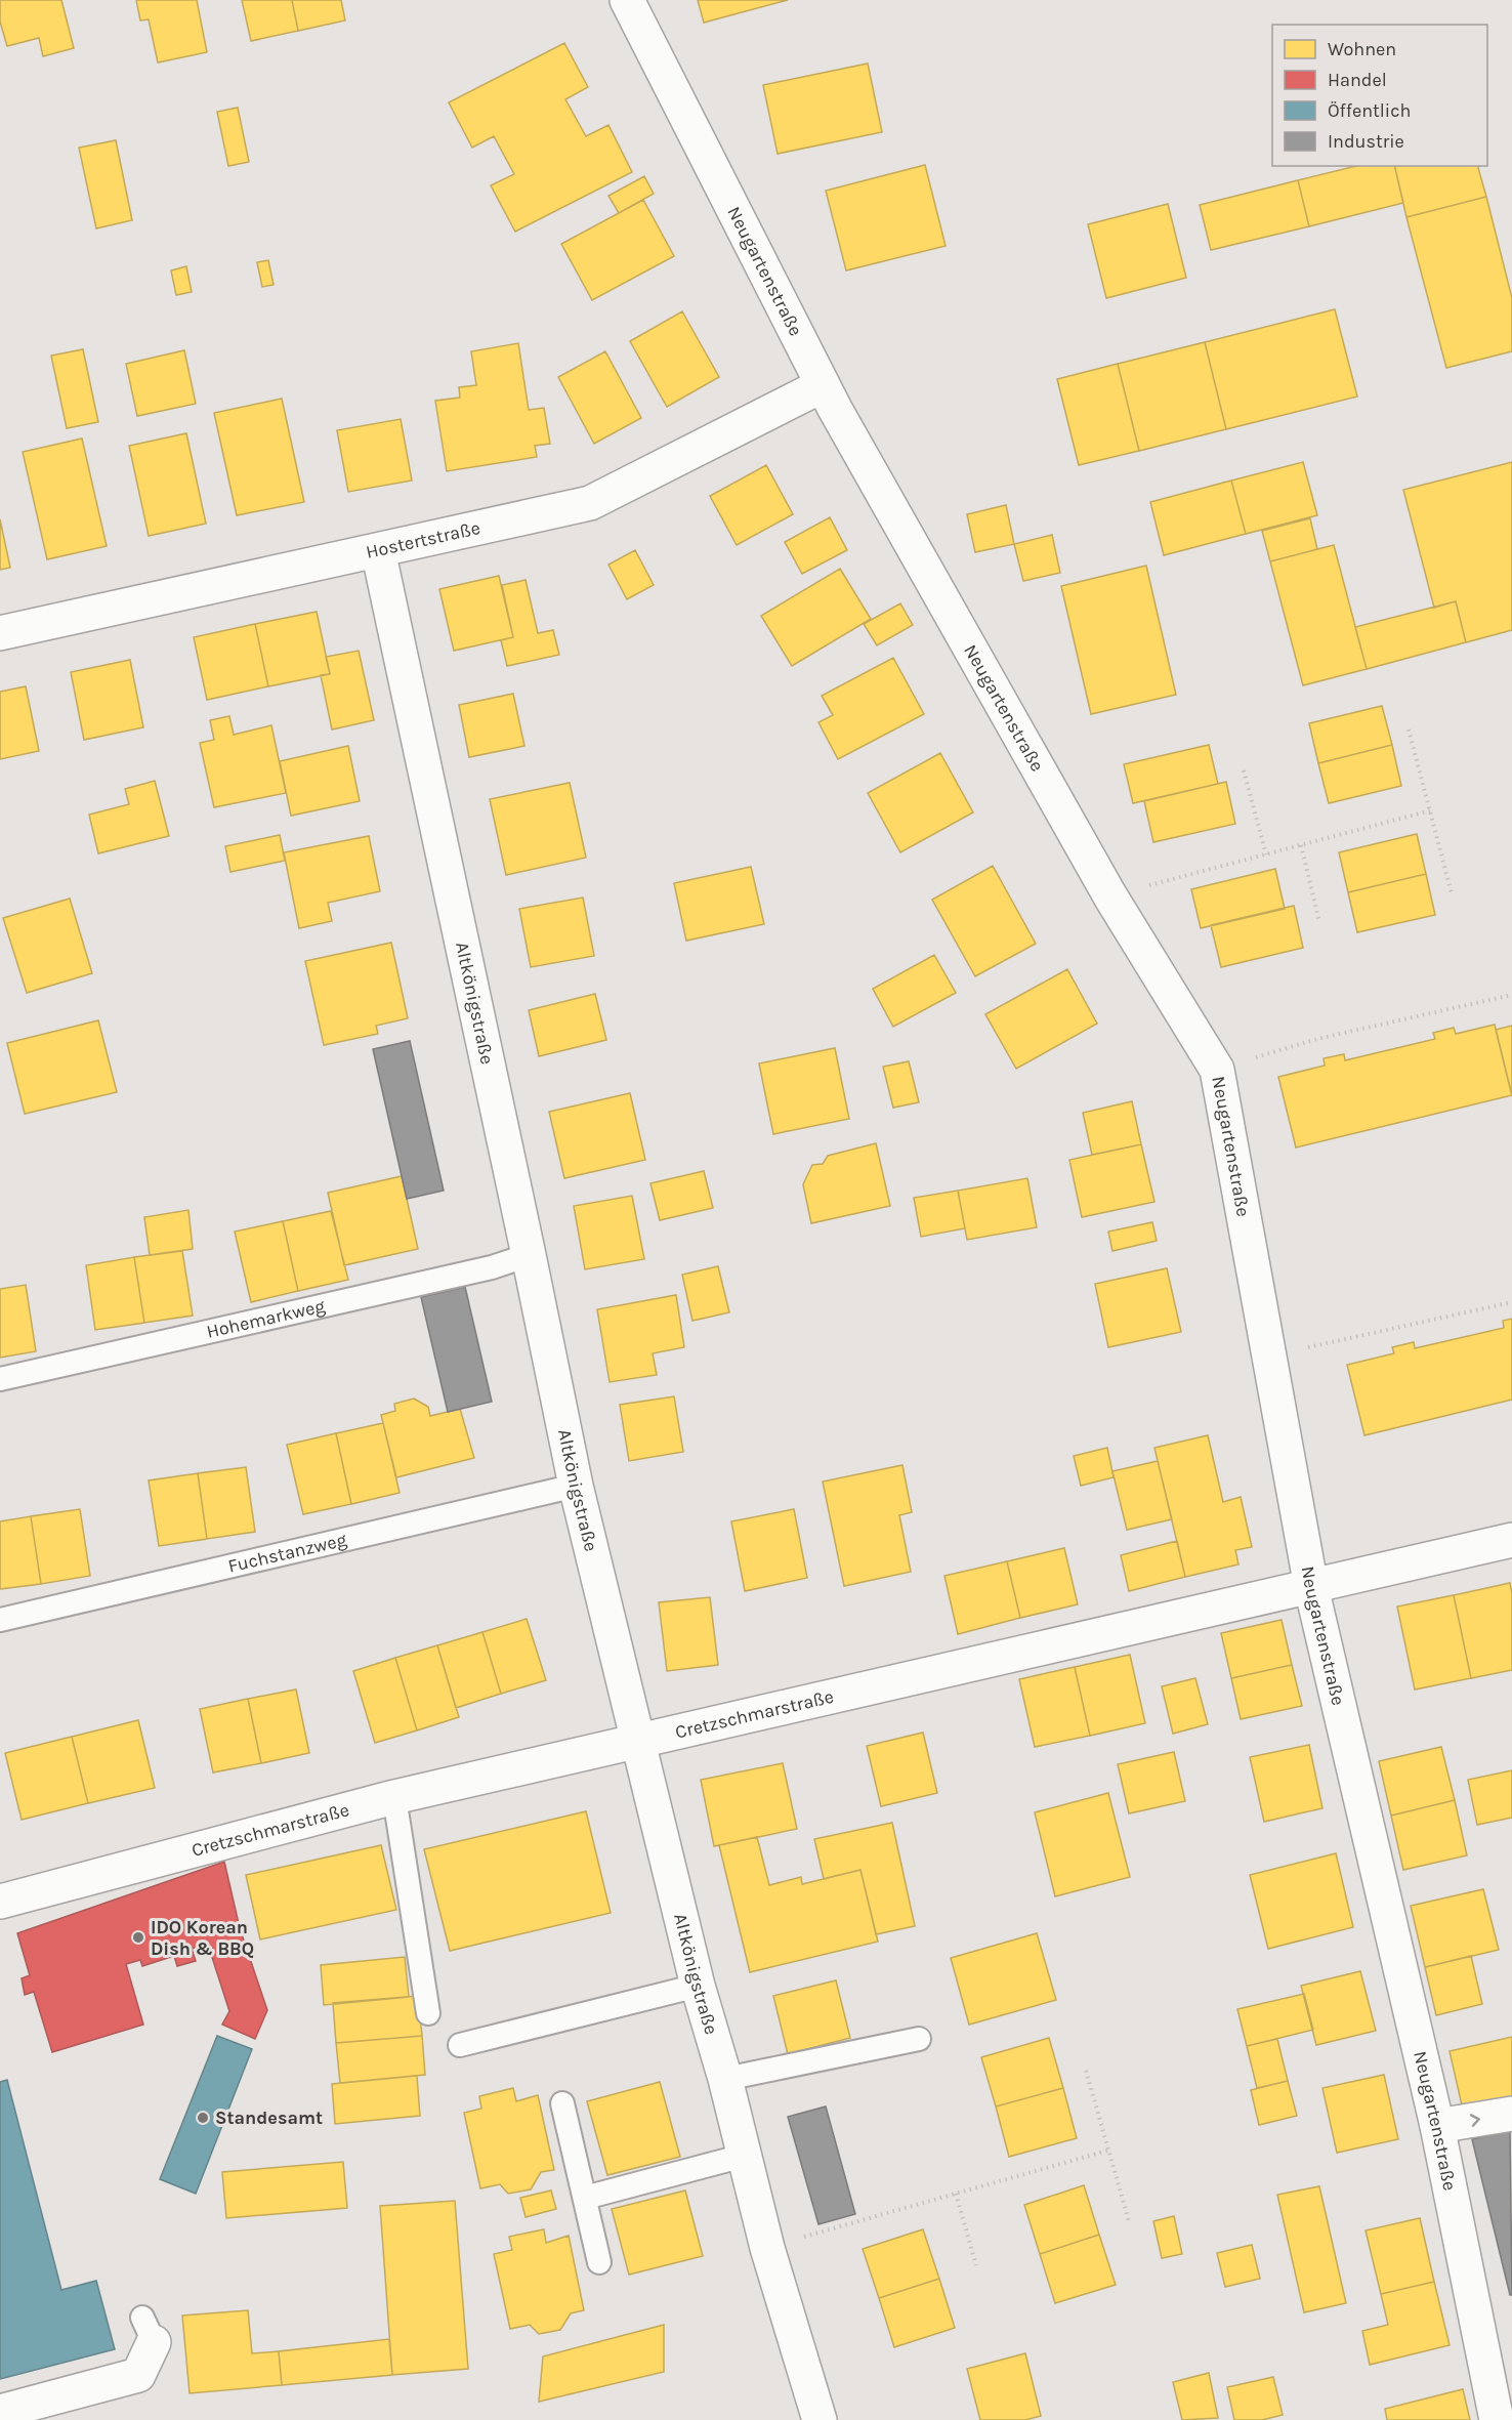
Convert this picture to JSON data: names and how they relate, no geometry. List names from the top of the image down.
{
  "streets": {
    "street": [
      "Neugartenstraße",
      "Hostertstraße",
      "Altkönigstraße",
      "Cretzschmarstraße"
    ],
    "lane": ["Hohemarkweg", "Fuchstanzweg"]
  },
  "crossings": [
    ["Neugartenstraße", "Hostertstraße"],
    ["Neugartenstraße", "Cretzschmarstraße"],
    ["Hostertstraße", "Altkönigstraße"],
    ["Altkönigstraße", "Hohemarkweg"],
    ["Altkönigstraße", "Fuchstanzweg"],
    ["Altkönigstraße", "Cretzschmarstraße"]
  ],
  "places": ["IDO Korean Dish & BBQ", "Standesamt"],
  "legend": [
    "Wohnen",
    "Handel",
    "Öffentlich",
    "Industrie"
  ]
}
